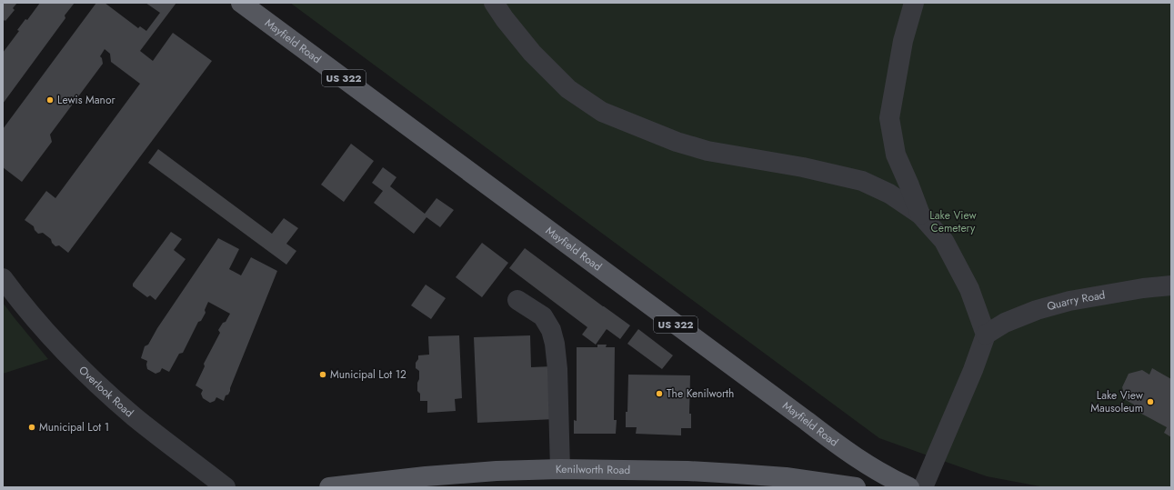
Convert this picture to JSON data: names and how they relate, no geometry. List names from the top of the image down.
{
  "streets": {
    "main road": ["Mayfield Road", "US 322", "Kenilworth Road"],
    "street": ["Quarry Road", "Overlook Road"]
  },
  "parks": ["Lake View Cemetery"],
  "places": [
    "Lewis Manor",
    "Municipal Lot 12",
    "The Kenilworth",
    "Lake View Mausoleum",
    "Municipal Lot 1"
  ]
}
